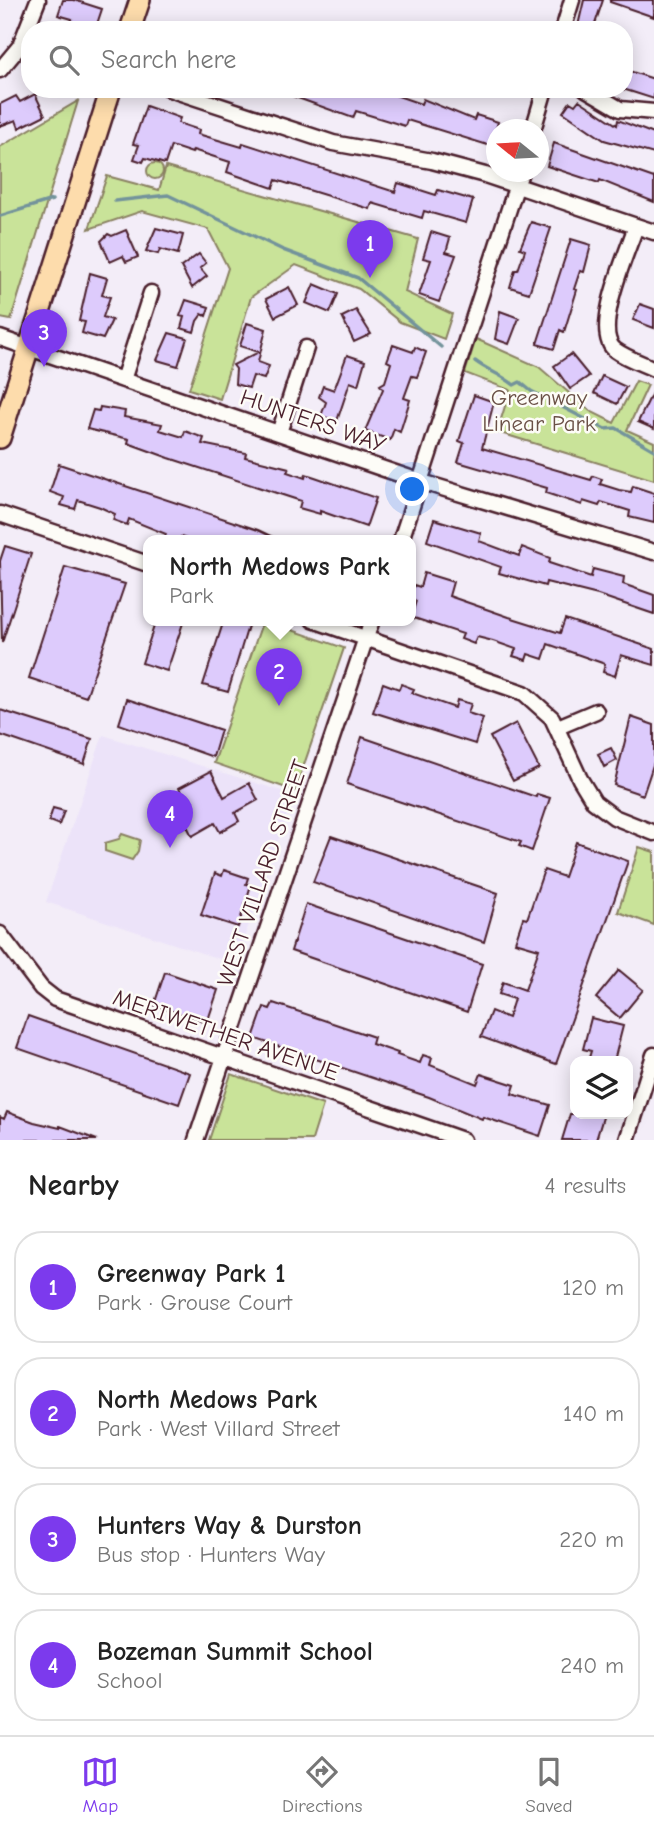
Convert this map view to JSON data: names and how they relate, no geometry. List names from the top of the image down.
{
  "streets": {
    "street": ["HUNTERS WAY", "WEST VILLARD STREET", "MERIWETHER AVENUE"]
  },
  "crossings": [
    ["WEST VILLARD STREET", "MERIWETHER AVENUE"]
  ],
  "parks": ["Greenway Linear Park"],
  "north": "left",
  "page": {
    "search": "Search here",
    "pins": [
      "1",
      "3",
      "2",
      "4"
    ],
    "popup": ["North Medows Park", "Park"],
    "heading": ["Nearby", "4 results"],
    "list": [
      {
        "mark": "1",
        "name": "Greenway Park 1",
        "note": "Park · Grouse Court",
        "value": "120 m"
      },
      {
        "mark": "2",
        "name": "North Medows Park",
        "note": "Park · West Villard Street",
        "value": "140 m"
      },
      {
        "mark": "3",
        "name": "Hunters Way & Durston",
        "note": "Bus stop · Hunters Way",
        "value": "220 m"
      },
      {
        "mark": "4",
        "name": "Bozeman Summit School",
        "note": "School",
        "value": "240 m"
      }
    ],
    "nav": ["Map", "Directions", "Saved"]
  }
}
